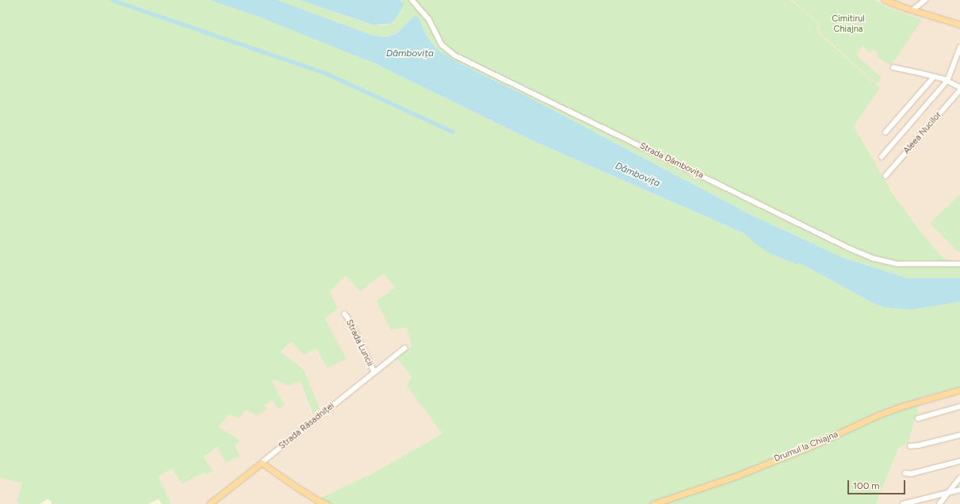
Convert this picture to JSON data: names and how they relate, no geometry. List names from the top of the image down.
{
  "streets": {
    "main road": ["Strada Răsadniței", "Drumul la Chiajna"],
    "street": ["Aleea Nucilor", "Strada Dâmbovița", "Strada Luncii"]
  },
  "crossings": [
    ["Strada Luncii", "Strada Răsadniței"]
  ],
  "water": ["Dâmbovița"],
  "parks": ["Cimitirul Chiajna"],
  "scale_bar": "100 m"
}
